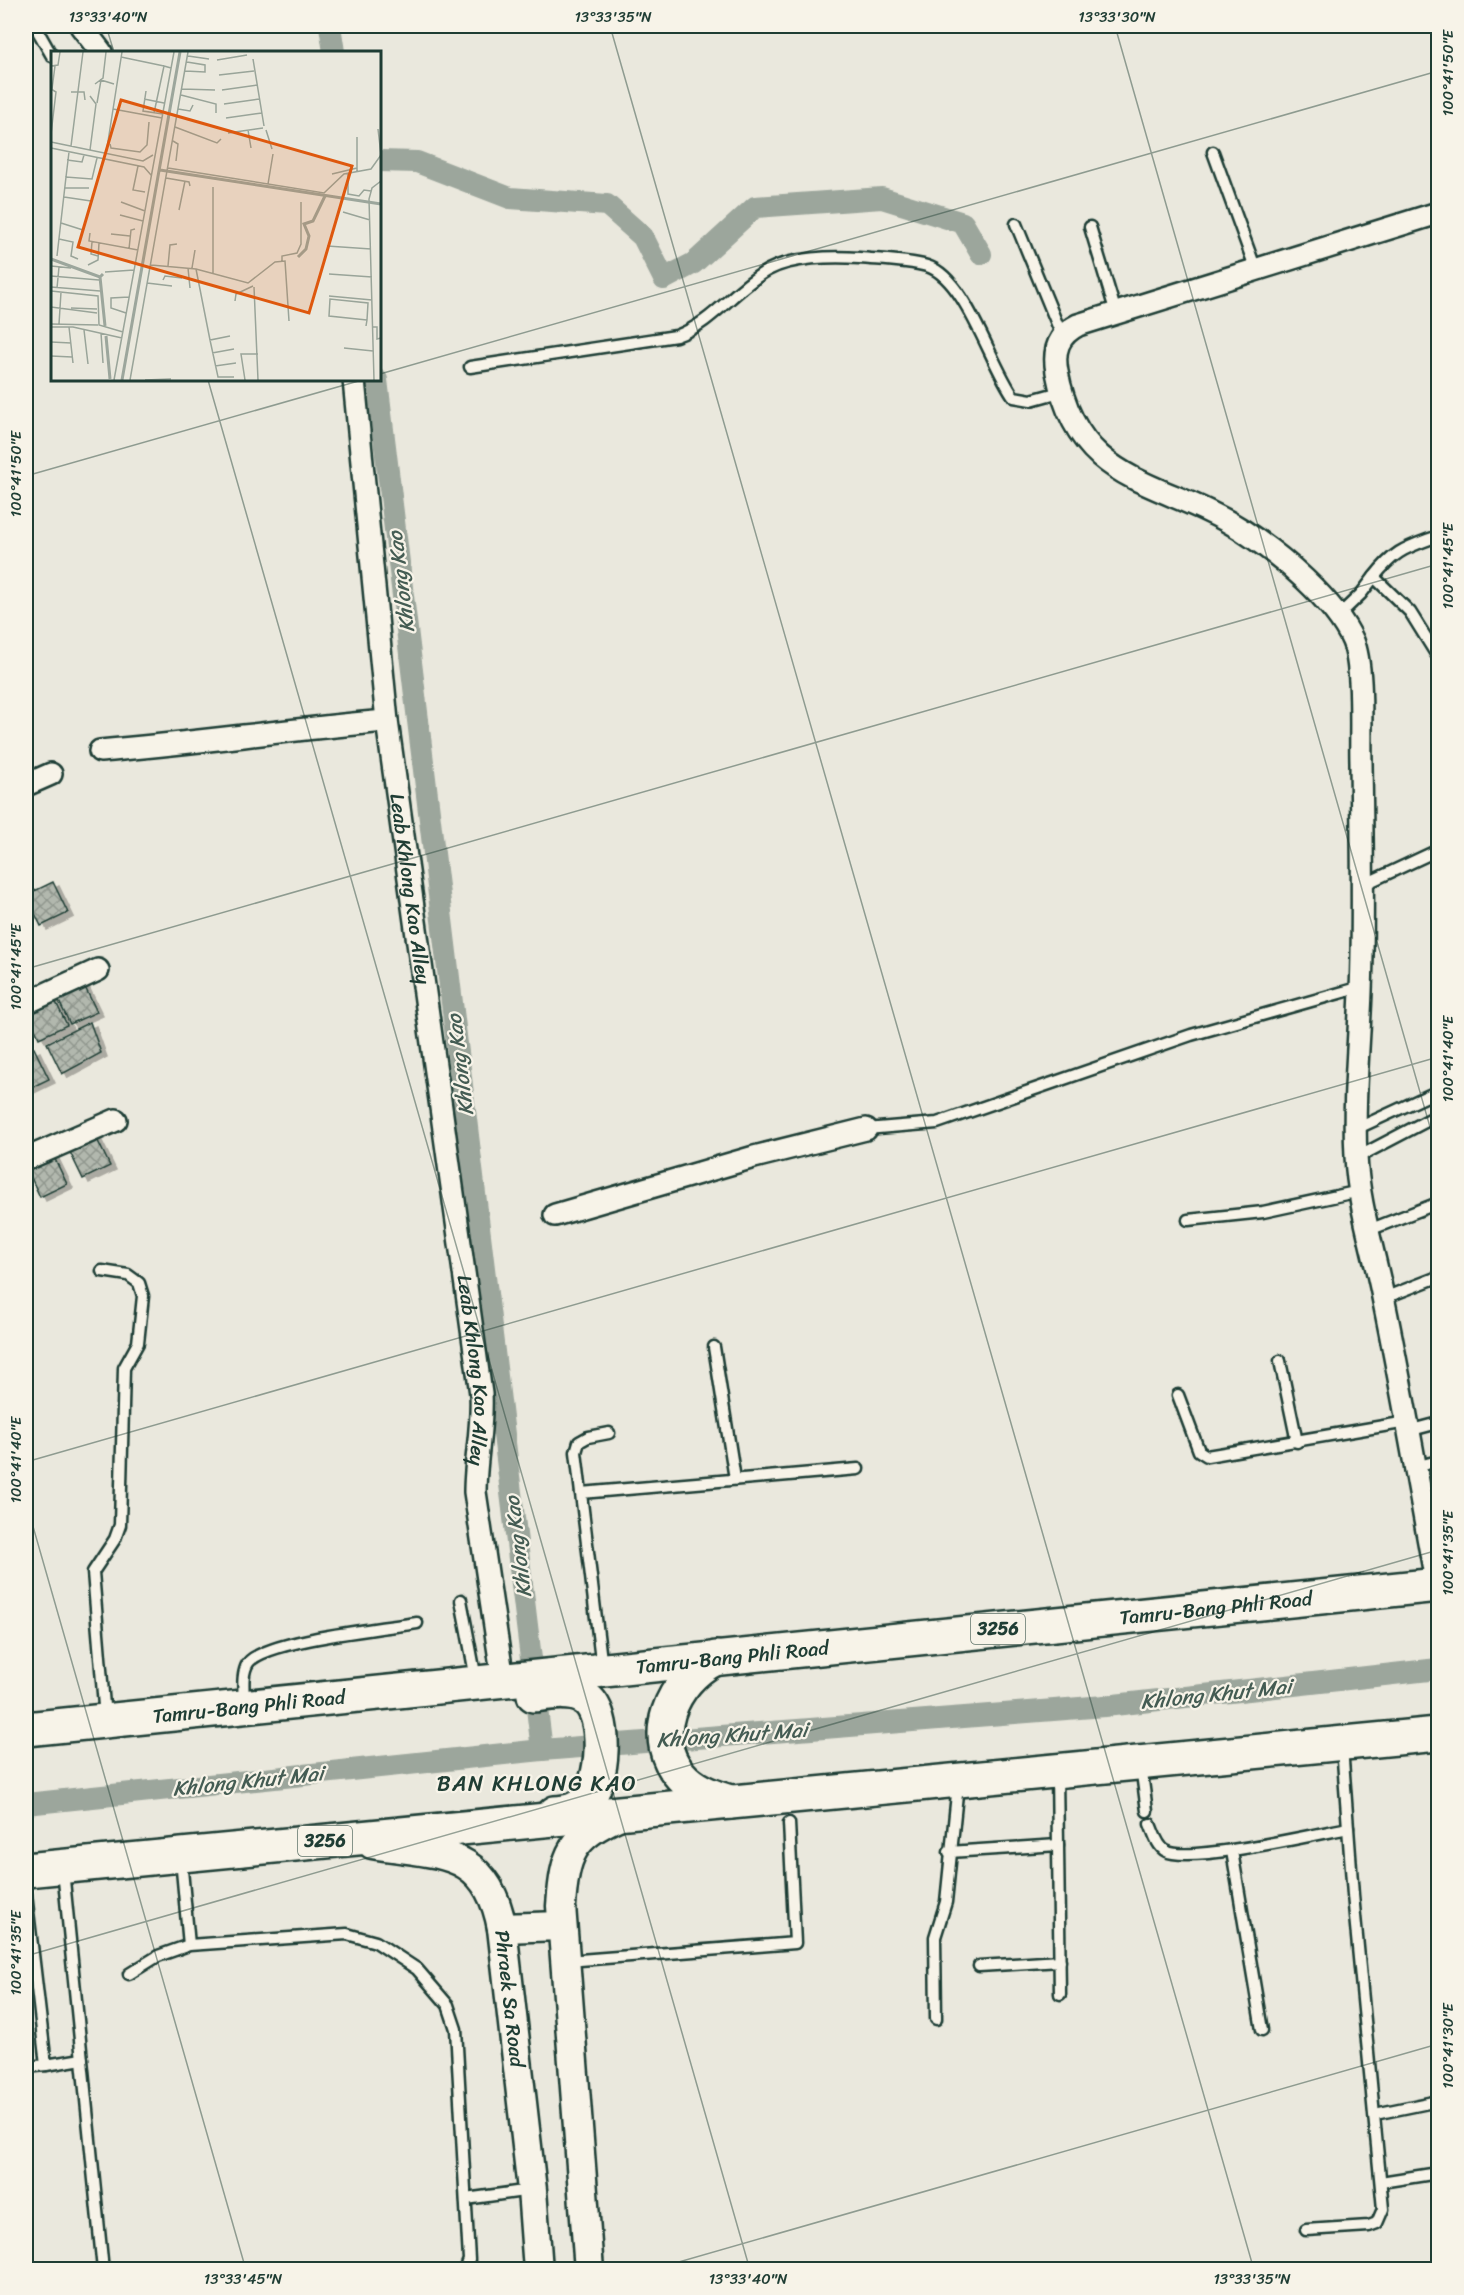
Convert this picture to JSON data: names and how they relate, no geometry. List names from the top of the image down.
{
  "streets": {
    "main road": ["Tamru-Bang Phli Road", "3256", "Phraek Sa Road"],
    "street": ["Leab Khlong Kao Alley"]
  },
  "crossings": [
    ["Leab Khlong Kao Alley", "Tamru-Bang Phli Road"],
    ["3256", "Phraek Sa Road"]
  ],
  "districts": ["BAN KHLONG KAO"],
  "water": ["Khlong Kao", "Khlong Khut Mai"],
  "coordinates": [
    "13°33'40\"N",
    "13°33'35\"N",
    "13°33'30\"N",
    "100°41'50\"E",
    "100°41'45\"E",
    "100°41'40\"E",
    "100°41'35\"E",
    "100°41'30\"E",
    "13°33'45\"N"
  ]
}
